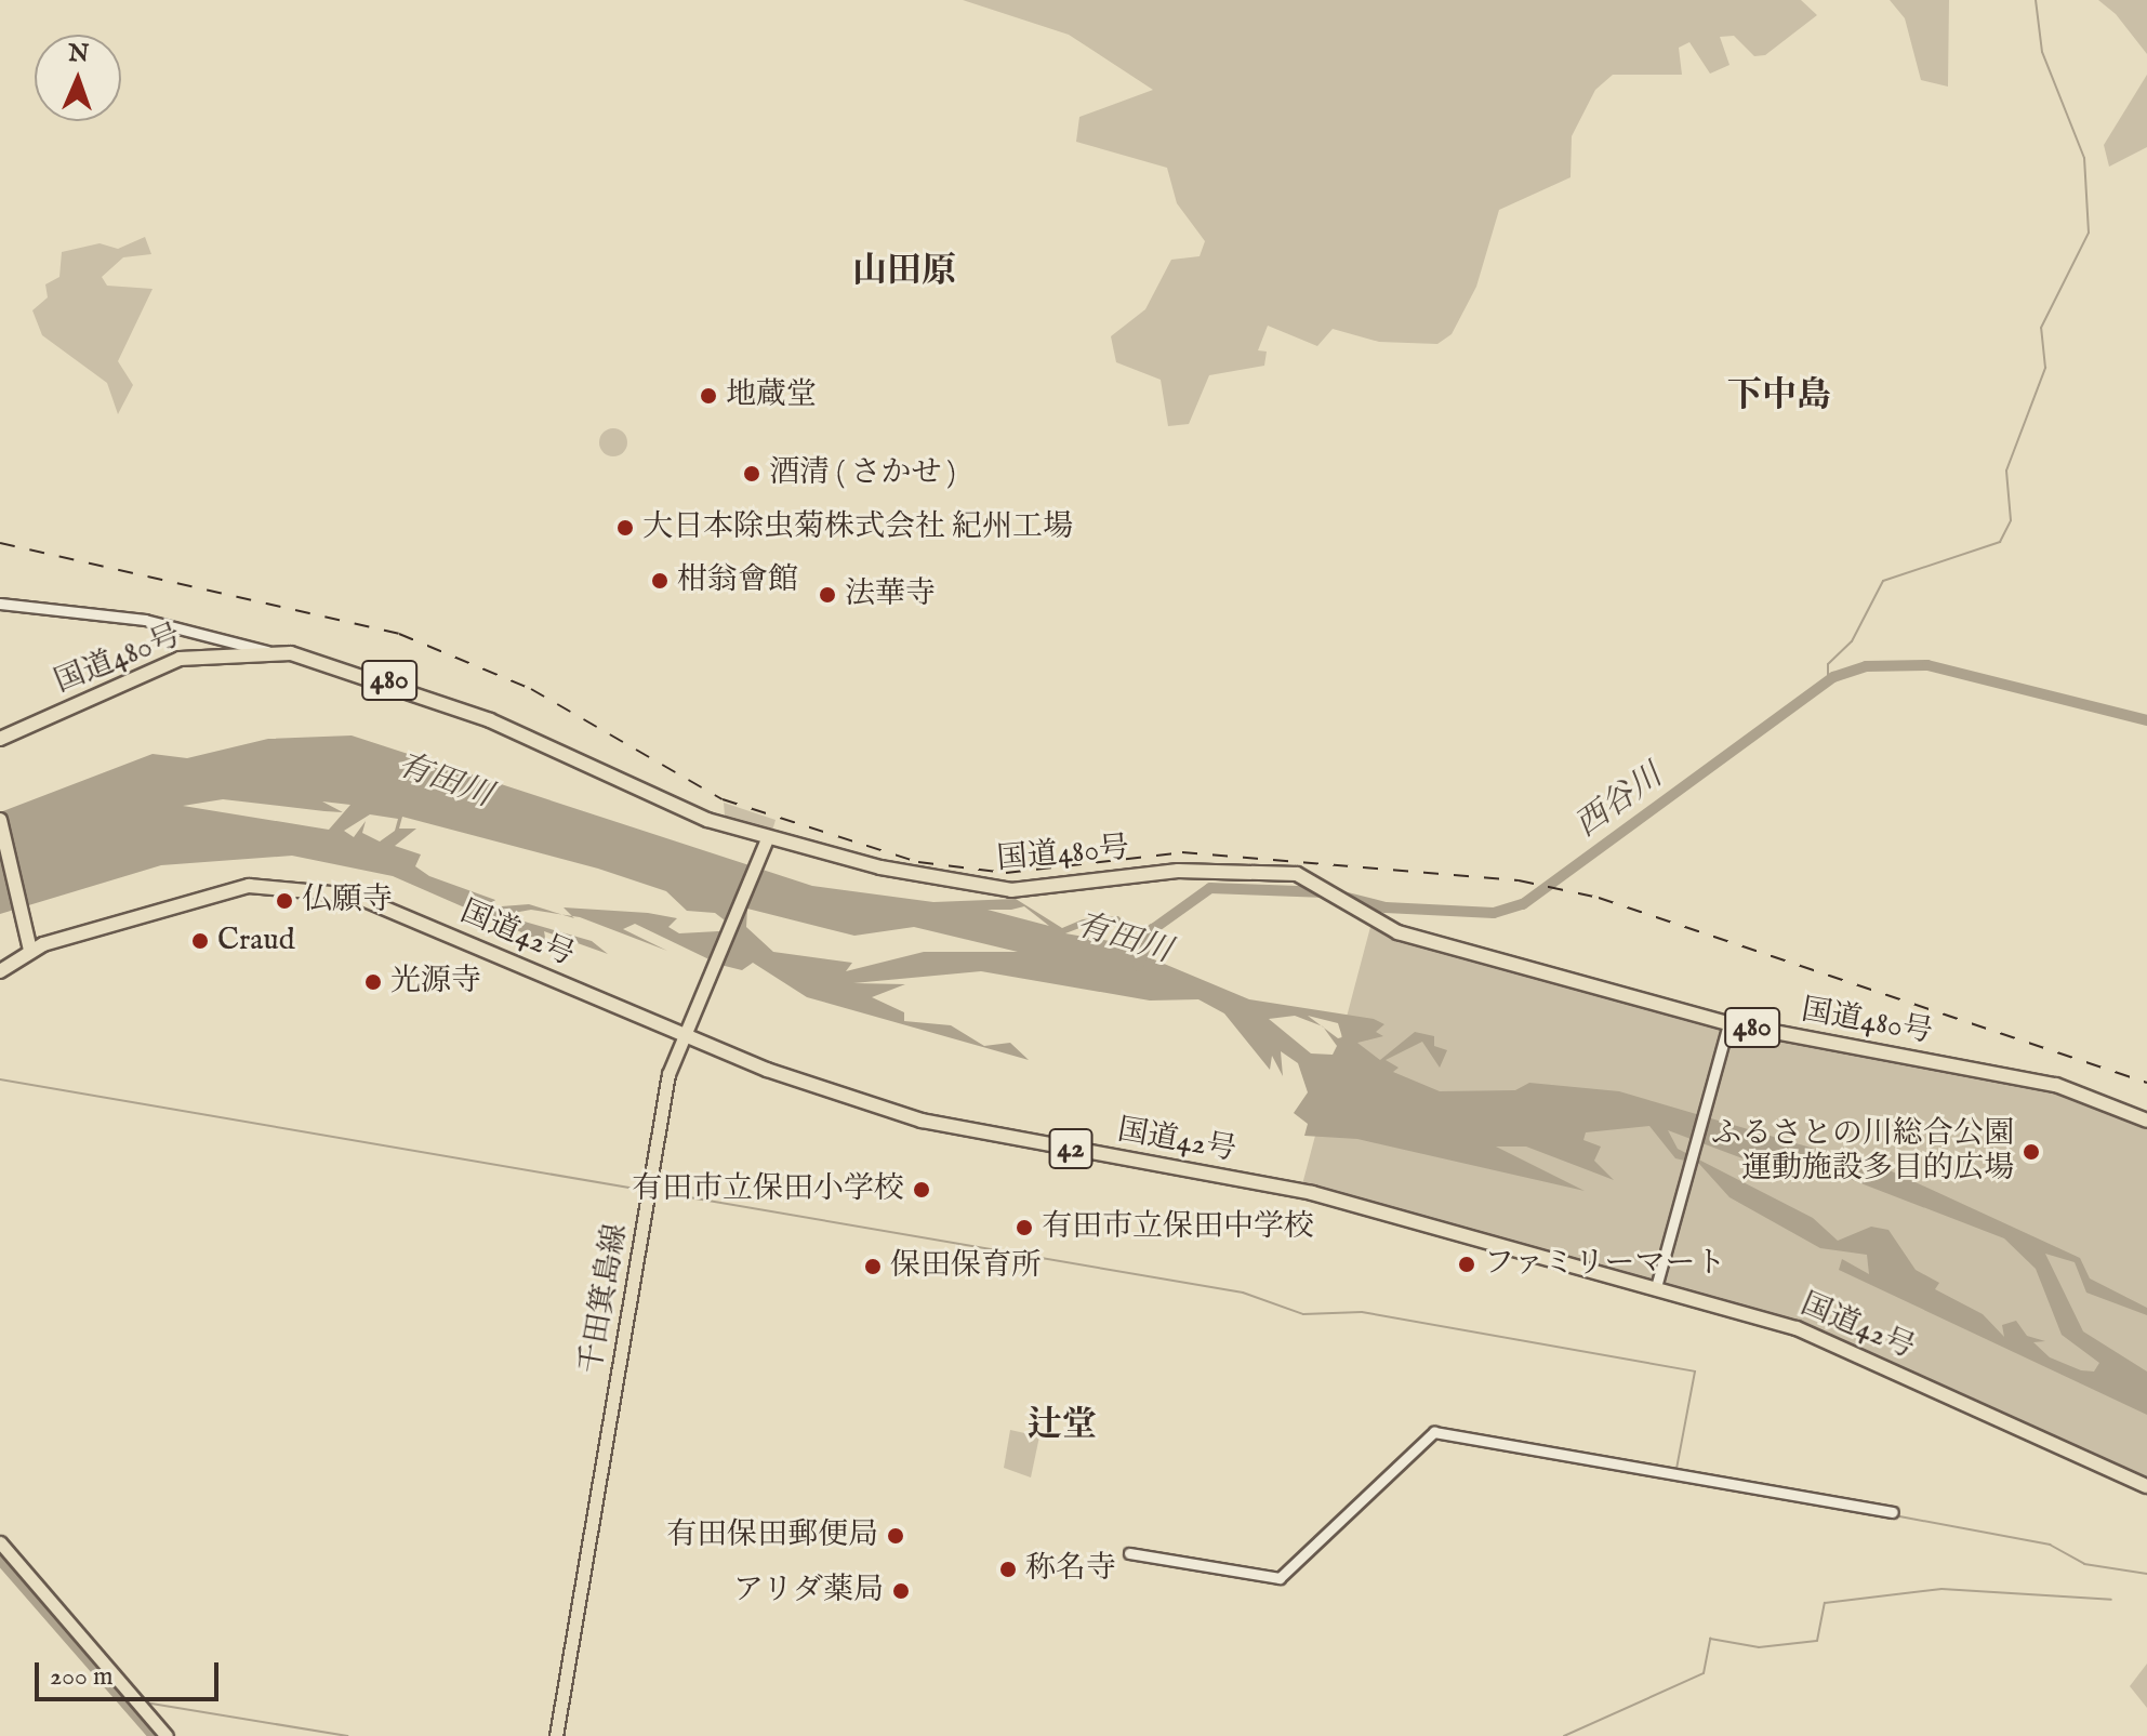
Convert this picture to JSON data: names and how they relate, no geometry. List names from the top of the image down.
{
  "streets": {
    "highway": [
      "国道480号",
      "480",
      "国道42号",
      "42"
    ],
    "main road": ["千田箕島線"]
  },
  "crossings": [
    ["国道480号", "千田箕島線"],
    ["国道42号", "千田箕島線"]
  ],
  "districts": ["山田原", "下中島", "辻堂"],
  "water": ["有田川", "西谷川"],
  "places": [
    "地蔵堂",
    "酒清 ( さかせ )",
    "大日本除虫菊株式会社 紀州工場",
    "柑翁會館",
    "法華寺",
    "仏願寺",
    "Craud",
    "光源寺",
    "ふるさとの川総合公園 運動施設多目的広場",
    "有田市立保田小学校",
    "有田市立保田中学校",
    "ファミリーマート",
    "保田保育所",
    "有田保田郵便局",
    "称名寺",
    "アリダ薬局"
  ],
  "scale_bar": "200 m",
  "north": "top"
}
